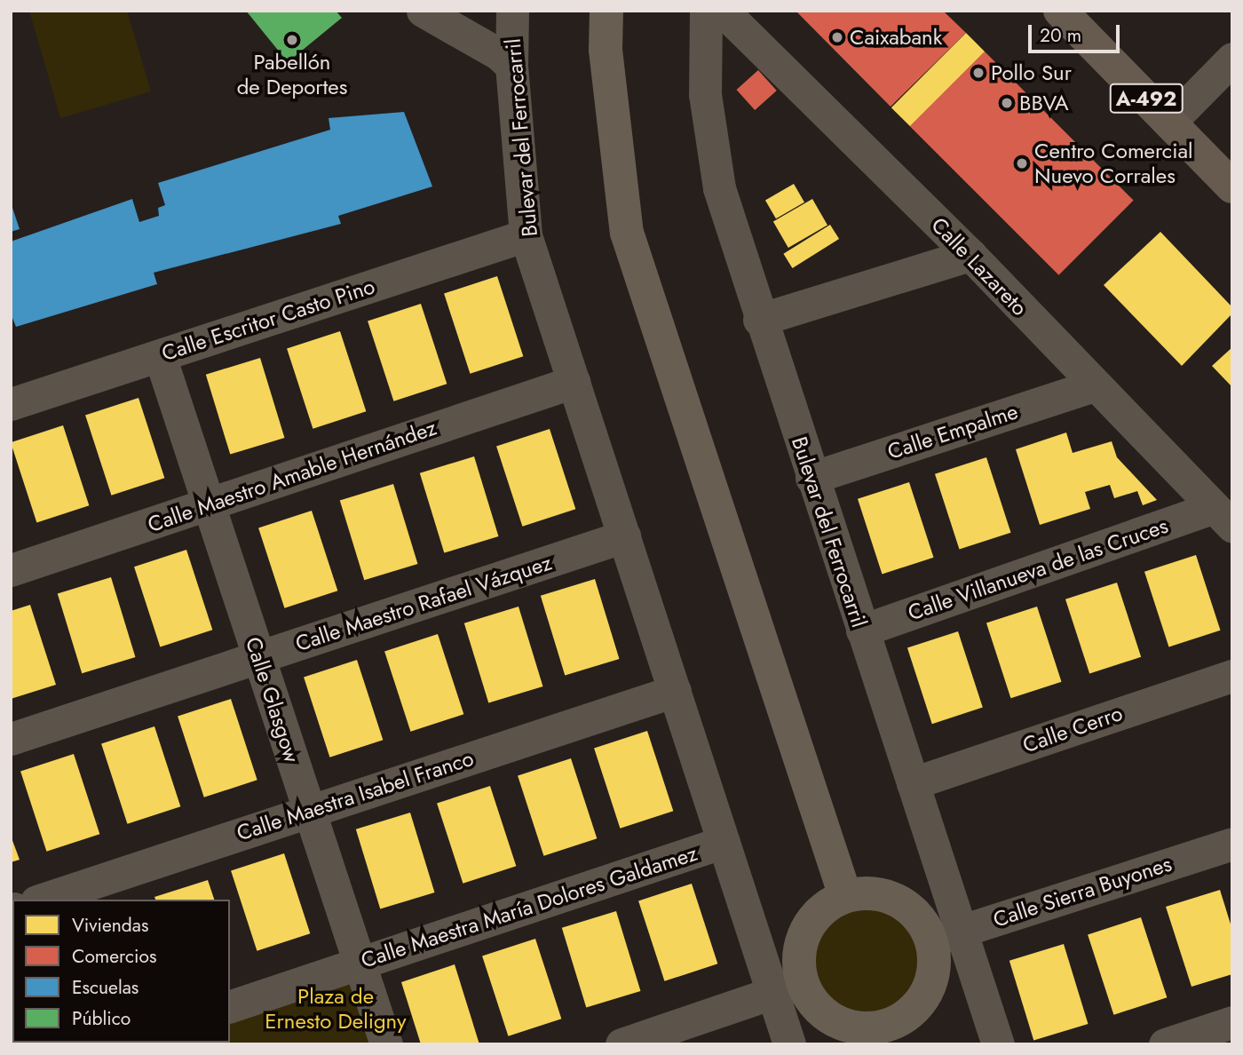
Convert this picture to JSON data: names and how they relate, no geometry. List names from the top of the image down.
{
  "streets": {
    "main road": ["A-492"],
    "street": [
      "Bulevar del Ferrocarril",
      "Calle Lazareto",
      "Calle Escritor Casto Pino",
      "Calle Empalme",
      "Calle Maestro Amable Hernández",
      "Calle Villanueva de las Cruces",
      "Calle Maestro Rafael Vázquez",
      "Calle Glasgow",
      "Calle Cerro",
      "Calle Maestra Isabel Franco",
      "Calle Sierra Buyones",
      "Calle Maestra María Dolores Galdamez"
    ]
  },
  "crossings": [
    ["Bulevar del Ferrocarril", "Calle Escritor Casto Pino"],
    ["Bulevar del Ferrocarril", "Calle Empalme"],
    ["Bulevar del Ferrocarril", "Calle Maestro Amable Hernández"],
    ["Bulevar del Ferrocarril", "Calle Villanueva de las Cruces"],
    ["Bulevar del Ferrocarril", "Calle Maestro Rafael Vázquez"],
    ["Bulevar del Ferrocarril", "Calle Cerro"],
    ["Bulevar del Ferrocarril", "Calle Maestra Isabel Franco"],
    ["Bulevar del Ferrocarril", "Calle Sierra Buyones"],
    ["Bulevar del Ferrocarril", "Calle Maestra María Dolores Galdamez"],
    ["Calle Lazareto", "Calle Empalme"],
    ["Calle Lazareto", "Calle Villanueva de las Cruces"],
    ["Calle Escritor Casto Pino", "Calle Glasgow"],
    ["Calle Maestro Amable Hernández", "Calle Glasgow"],
    ["Calle Maestro Rafael Vázquez", "Calle Glasgow"],
    ["Calle Glasgow", "Calle Maestra Isabel Franco"],
    ["Calle Glasgow", "Calle Maestra María Dolores Galdamez"]
  ],
  "parks": ["Plaza de Ernesto Deligny"],
  "places": [
    "Caixabank",
    "Pabellón de Deportes",
    "Pollo Sur",
    "BBVA",
    "Centro Comercial Nuevo Corrales"
  ],
  "legend": [
    "Viviendas",
    "Comercios",
    "Escuelas",
    "Público"
  ],
  "scale_bar": "20 m"
}
